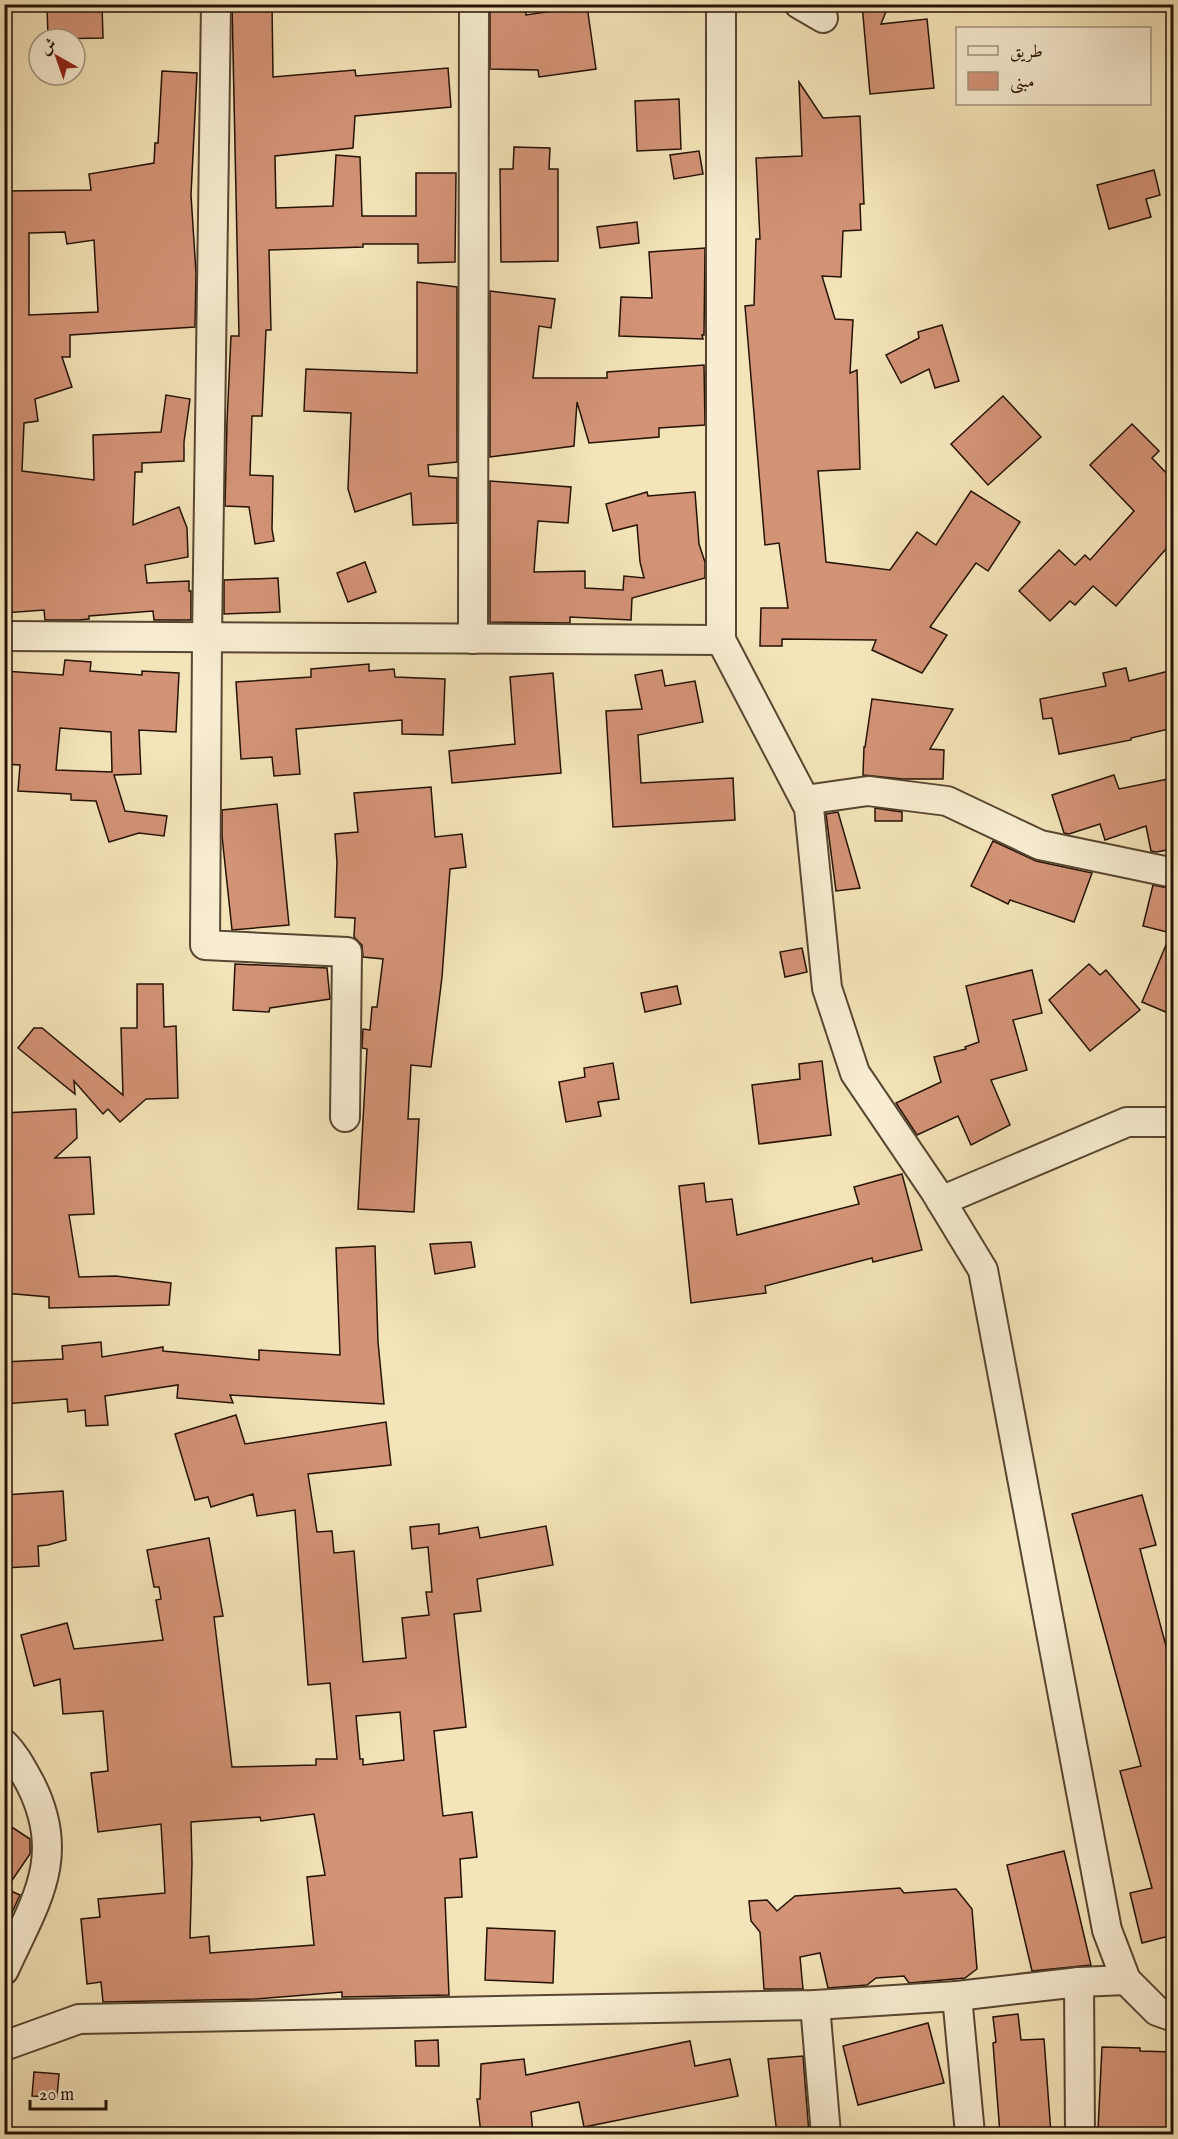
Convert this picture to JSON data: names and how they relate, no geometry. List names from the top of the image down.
{
  "legend": ["طريق", "مبنى"],
  "scale_bar": "20 m",
  "north": "top left"
}
